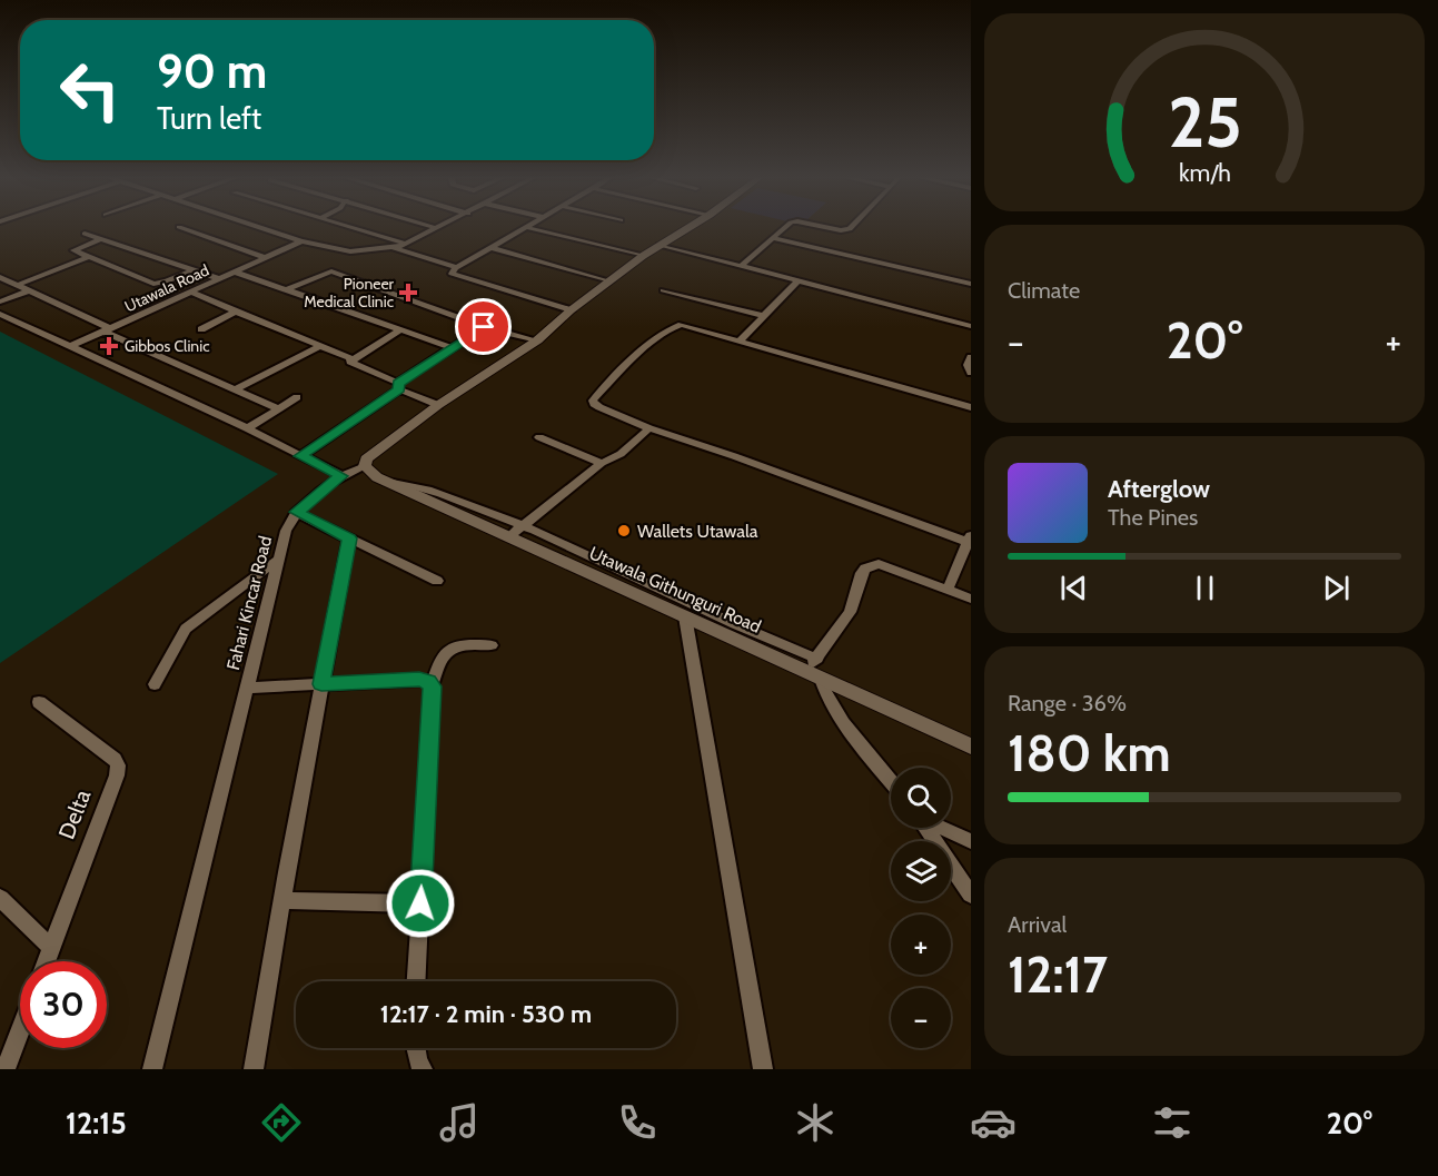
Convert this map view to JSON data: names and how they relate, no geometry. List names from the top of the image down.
{
  "streets": {
    "street": [
      "Utawala Road",
      "Utawala Githunguri Road",
      "Fahari Kincar Road",
      "Delta"
    ]
  },
  "crossings": [
    ["Utawala Githunguri Road", "Fahari Kincar Road"]
  ],
  "places": {
    "health": ["Pioneer Medical Clinic", "Gibbos Clinic"],
    "other": ["Wallets Utawala"]
  },
  "page": {
    "turn": ["90 m", "Turn left"],
    "tile": [
      "Climate",
      ["Range · 36%", "180 km"],
      ["Arrival", "12:17"]
    ],
    "heat": ["−", "20°", "+"],
    "song": ["Afterglow", "The Pines"],
    "map_buttons": ["+", "−"],
    "limit": "30",
    "trip": "12:17 · 2 min · 530 m",
    "tabs": ["12:15", "20°"],
    "gauge": ["25", "km/h"]
  }
}
